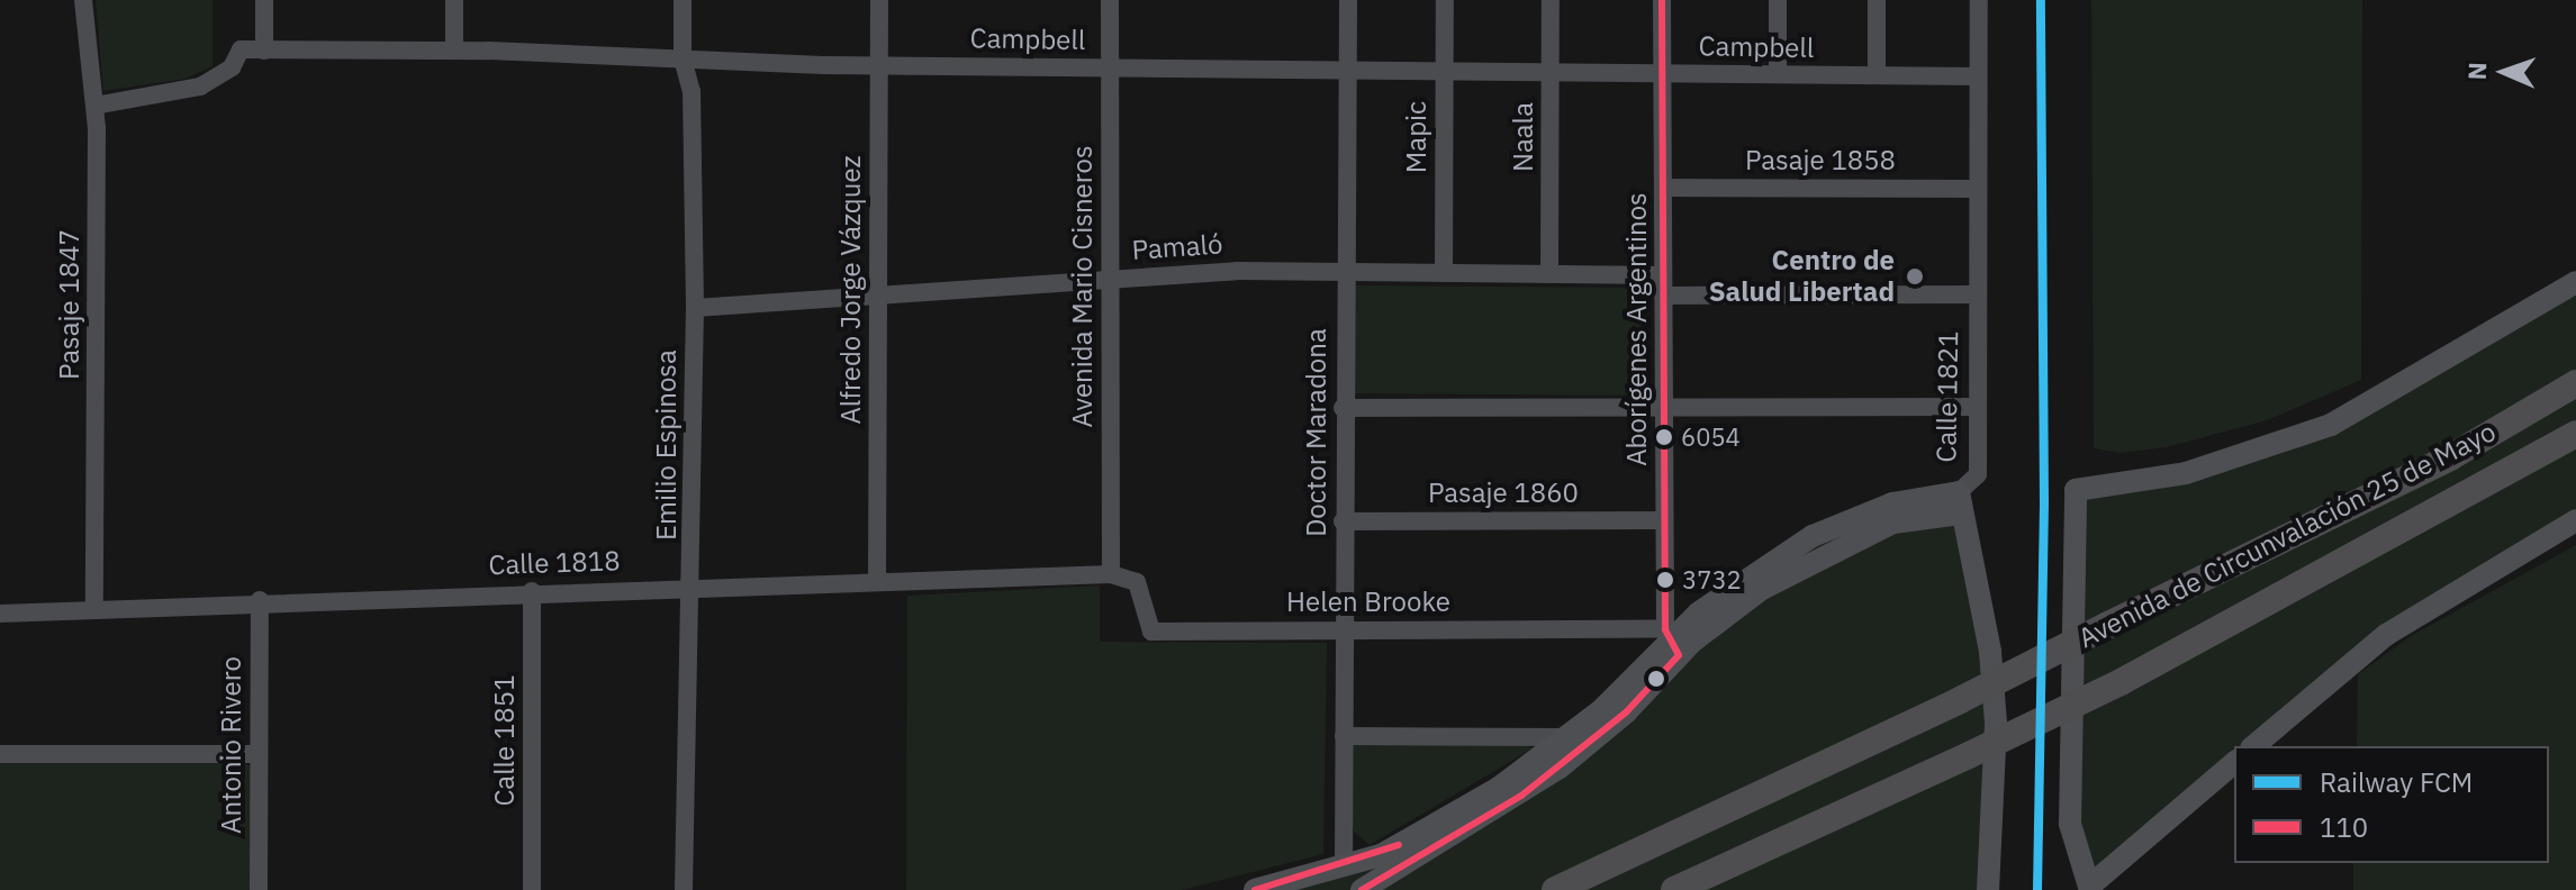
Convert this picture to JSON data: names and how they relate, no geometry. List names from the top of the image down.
{
  "streets": {
    "highway": ["Avenida de Circunvalación 25 de Mayo"],
    "street": [
      "Campbell",
      "Mapic",
      "Naala",
      "Pasaje 1858",
      "Pamaló",
      "Avenida Mario Cisneros",
      "Alfredo Jorge Vázquez",
      "Pasaje 1847",
      "Aborígenes Argentinos",
      "Calle 1821",
      "Doctor Maradona",
      "Emilio Espinosa",
      "Pasaje 1860",
      "Calle 1818",
      "Helen Brooke",
      "Calle 1851",
      "Antonio Rivero"
    ]
  },
  "crossings": [
    ["Campbell", "Mapic"],
    ["Campbell", "Naala"],
    ["Campbell", "Avenida Mario Cisneros"],
    ["Campbell", "Alfredo Jorge Vázquez"],
    ["Campbell", "Pasaje 1847"],
    ["Campbell", "Aborígenes Argentinos"],
    ["Campbell", "Calle 1821"],
    ["Campbell", "Doctor Maradona"],
    ["Campbell", "Emilio Espinosa"],
    ["Mapic", "Pamaló"],
    ["Naala", "Pamaló"],
    ["Pasaje 1858", "Aborígenes Argentinos"],
    ["Pasaje 1858", "Calle 1821"],
    ["Pamaló", "Avenida Mario Cisneros"],
    ["Pamaló", "Alfredo Jorge Vázquez"],
    ["Pamaló", "Aborígenes Argentinos"],
    ["Pamaló", "Doctor Maradona"],
    ["Pamaló", "Emilio Espinosa"],
    ["Avenida Mario Cisneros", "Calle 1818"],
    ["Avenida Mario Cisneros", "Helen Brooke"],
    ["Alfredo Jorge Vázquez", "Calle 1818"],
    ["Pasaje 1847", "Calle 1818"],
    ["Aborígenes Argentinos", "Pasaje 1860"],
    ["Aborígenes Argentinos", "Helen Brooke"],
    ["Doctor Maradona", "Pasaje 1860"],
    ["Doctor Maradona", "Helen Brooke"],
    ["Emilio Espinosa", "Calle 1818"],
    ["Calle 1818", "Helen Brooke"],
    ["Calle 1818", "Calle 1851"],
    ["Calle 1818", "Antonio Rivero"]
  ],
  "places": ["Centro de Salud Libertad", "6054", "3732"],
  "lines": ["rail line FCM", "transit line 110"],
  "legend": ["Railway FCM", "110"],
  "north": "left"
}
